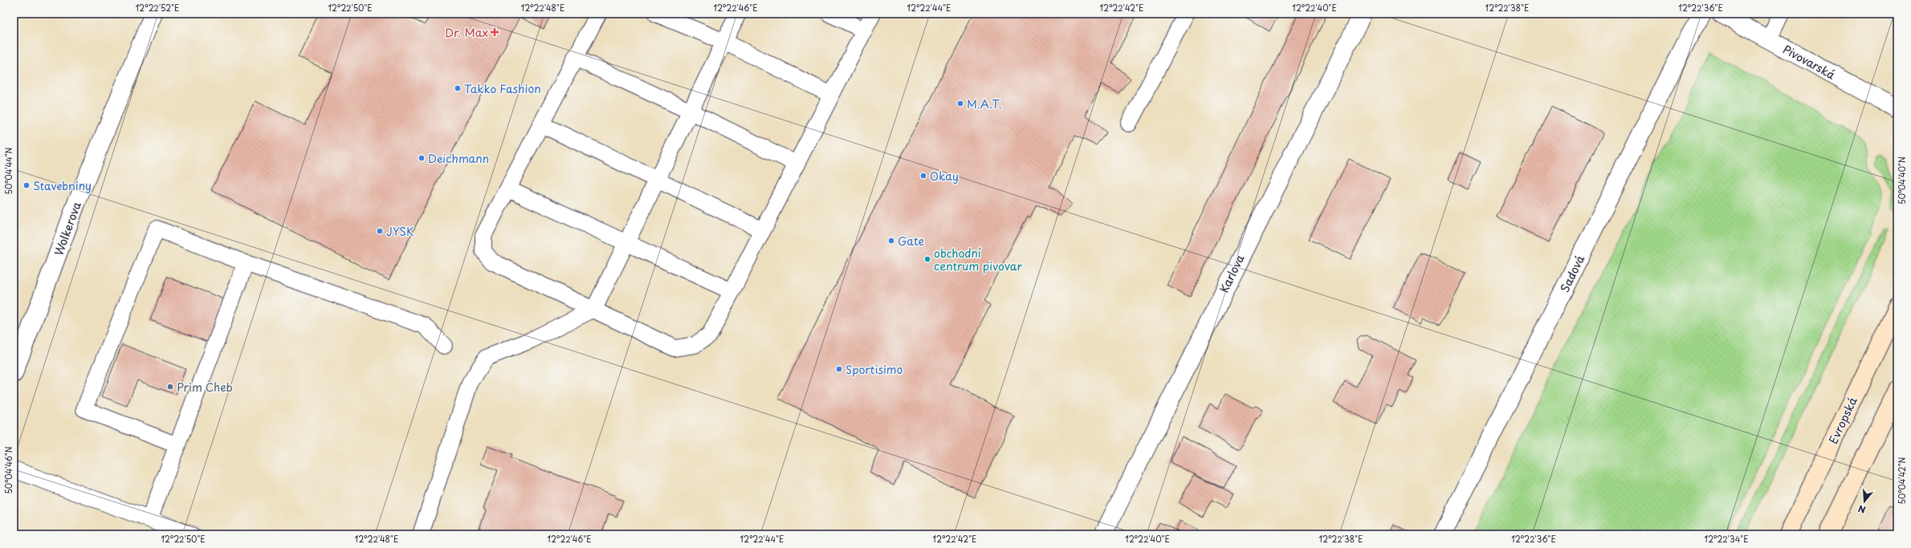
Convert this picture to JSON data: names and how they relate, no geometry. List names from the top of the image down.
{
  "streets": {
    "main road": ["Evropská"],
    "street": [
      "Pivovarská",
      "Wolkerova",
      "Karlova",
      "Sadová"
    ]
  },
  "places": {
    "health": ["Dr. Max"],
    "other": [
      "Takko Fashion",
      "M.A.T.",
      "Deichmann",
      "Okay",
      "Stavebniny",
      "JYSK",
      "Gate",
      "obchodní centrum pivovar",
      "Sportisimo",
      "Prim Cheb"
    ]
  },
  "north": "bottom",
  "coordinates": [
    "12°22'52\"E",
    "12°22'50\"E",
    "12°22'48\"E",
    "12°22'46\"E",
    "12°22'44\"E",
    "12°22'42\"E",
    "12°22'40\"E",
    "12°22'38\"E",
    "12°22'36\"E",
    "50°04'44\"N",
    "50°04'40\"N",
    "50°04'46\"N",
    "50°04'42\"N",
    "12°22'34\"E"
  ]
}
